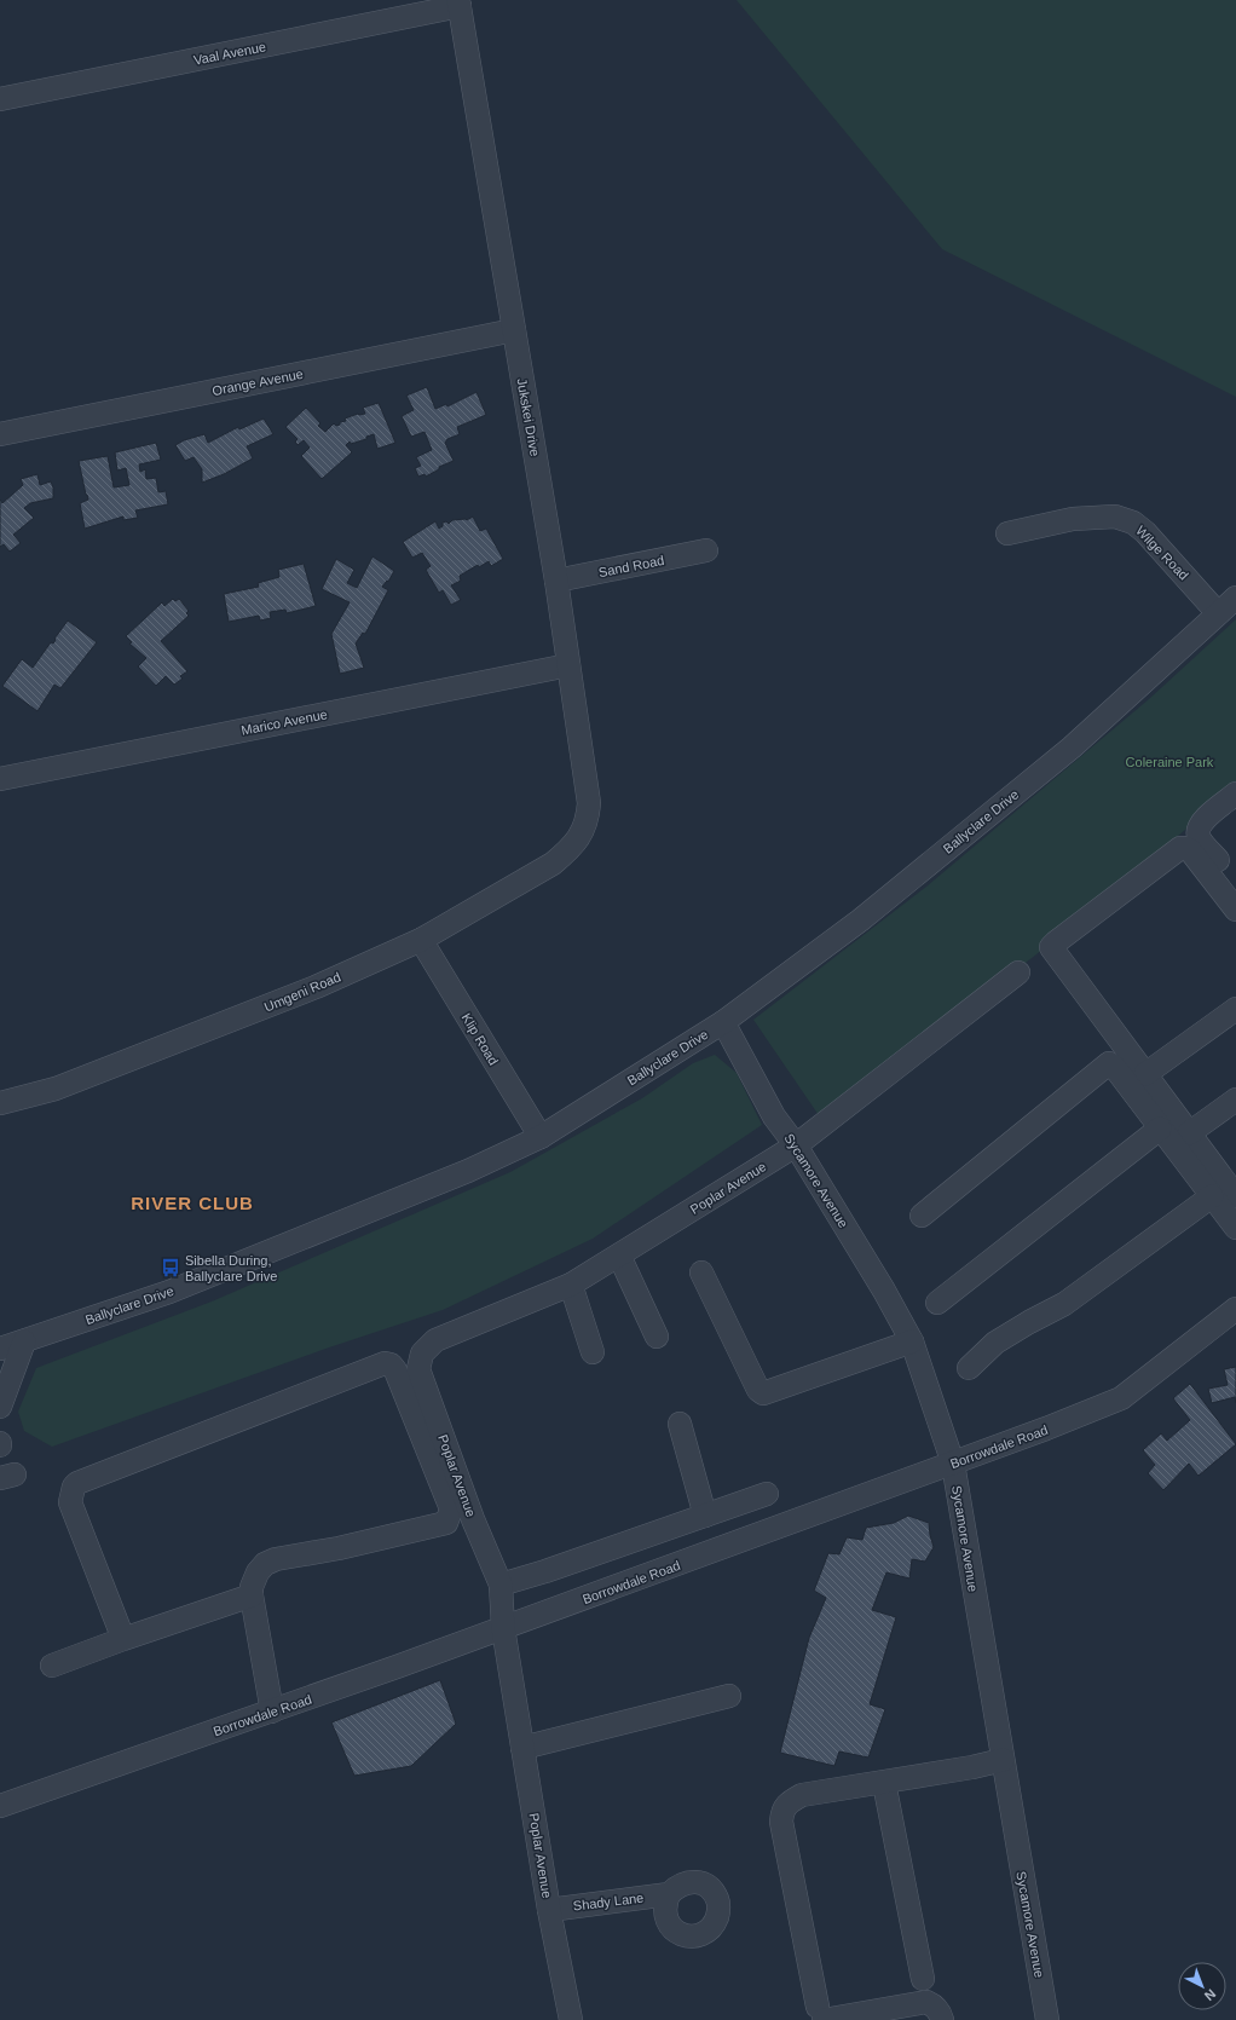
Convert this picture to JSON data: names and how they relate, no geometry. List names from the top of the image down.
{
  "streets": {
    "street": [
      "Vaal Avenue",
      "Orange Avenue",
      "Jukskei Drive",
      "Wilge Road",
      "Sand Road",
      "Marico Avenue",
      "Ballyclare Drive",
      "Umgeni Road",
      "Klip Road",
      "Sycamore Avenue",
      "Poplar Avenue",
      "Borrowdale Road",
      "Shady Lane"
    ]
  },
  "crossings": [
    ["Vaal Avenue", "Jukskei Drive"],
    ["Orange Avenue", "Jukskei Drive"],
    ["Jukskei Drive", "Sand Road"],
    ["Jukskei Drive", "Marico Avenue"],
    ["Jukskei Drive", "Umgeni Road"],
    ["Wilge Road", "Ballyclare Drive"],
    ["Ballyclare Drive", "Klip Road"],
    ["Ballyclare Drive", "Sycamore Avenue"],
    ["Umgeni Road", "Klip Road"],
    ["Sycamore Avenue", "Poplar Avenue"],
    ["Sycamore Avenue", "Borrowdale Road"],
    ["Poplar Avenue", "Borrowdale Road"],
    ["Poplar Avenue", "Shady Lane"]
  ],
  "districts": ["RIVER CLUB"],
  "parks": ["Coleraine Park"],
  "places": {
    "bus stop": ["Sibella During, Ballyclare Drive"]
  },
  "north": "bottom right"
}
